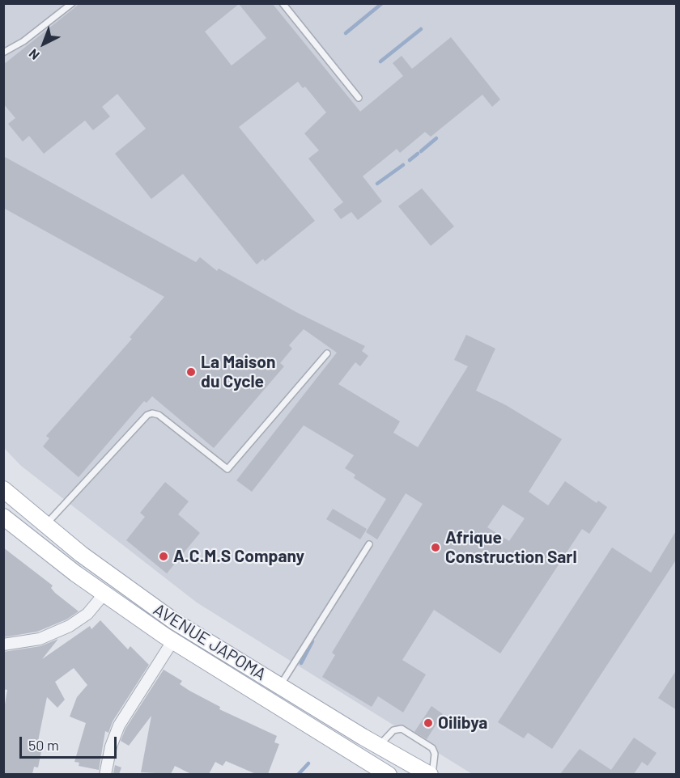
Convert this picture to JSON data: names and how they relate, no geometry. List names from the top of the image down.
{
  "streets": {
    "main road": ["AVENUE JAPOMA"]
  },
  "places": [
    "La Maison du Cycle",
    "Afrique Construction Sarl",
    "A.C.M.S Company",
    "Oilibya"
  ],
  "scale_bar": "50 m",
  "north": "bottom left"
}
